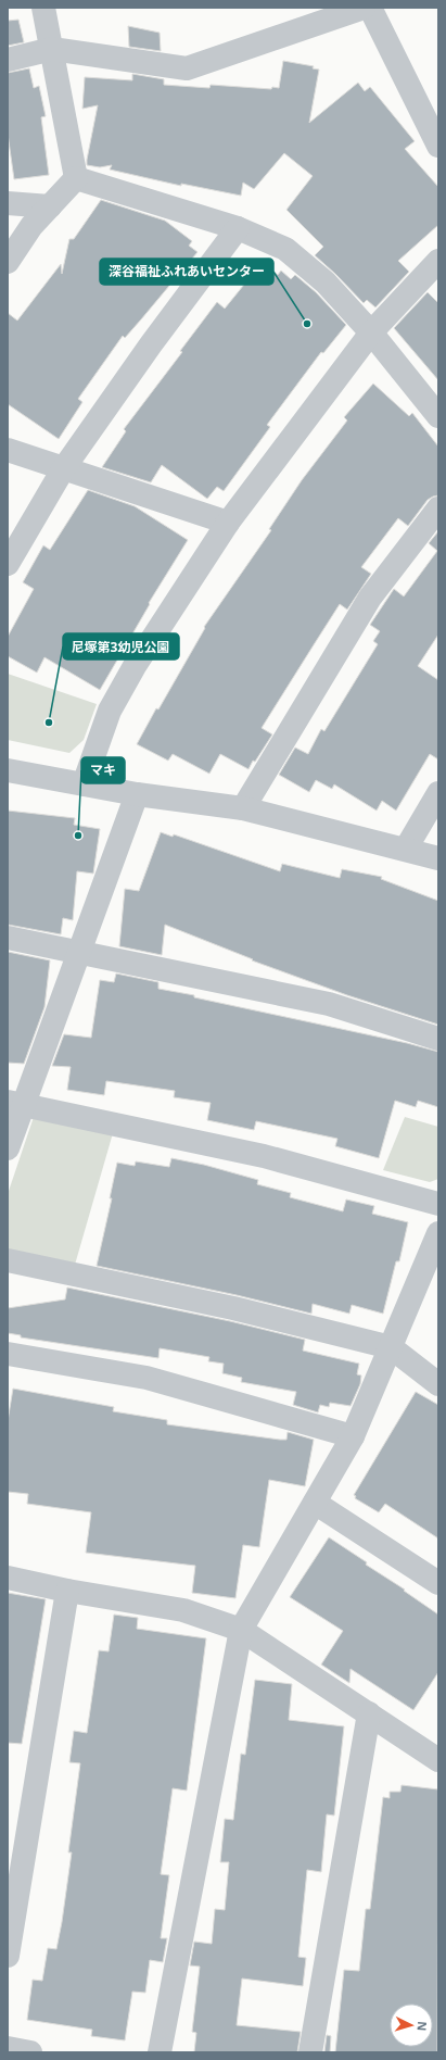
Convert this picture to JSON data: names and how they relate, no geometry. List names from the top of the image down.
{
  "places": ["深谷福祉ふれあいセンター", "尼塚第3幼児公園", "マキ"],
  "north": "right"
}
